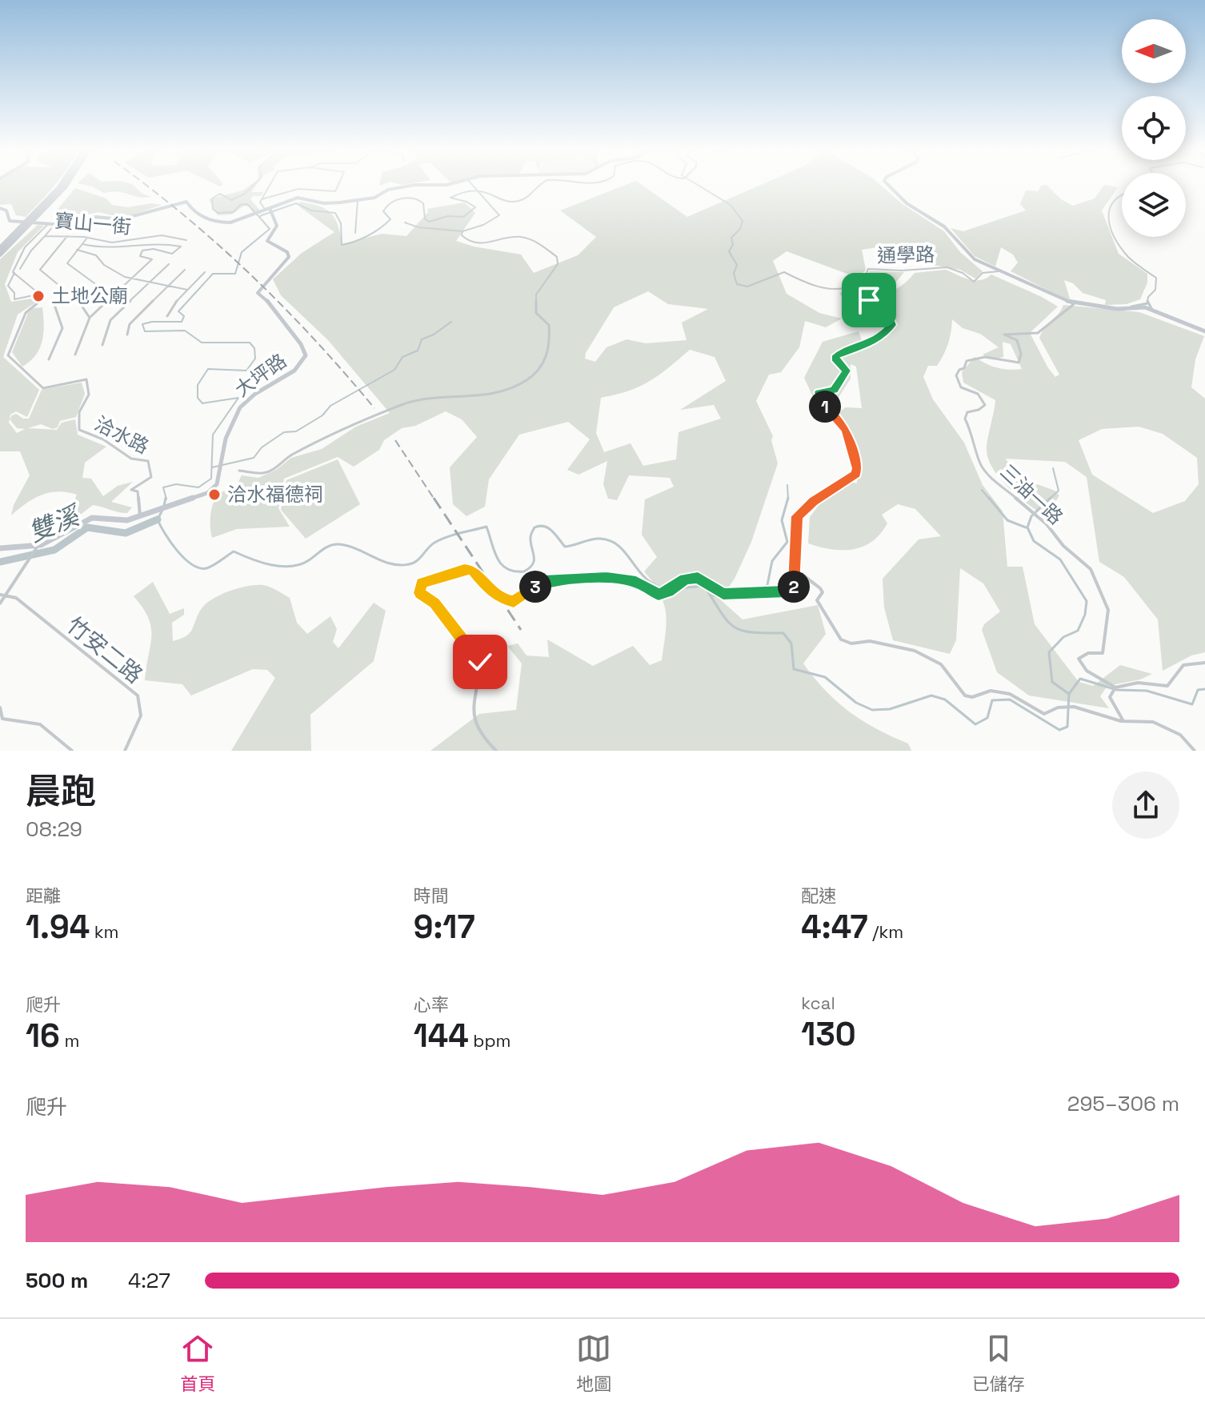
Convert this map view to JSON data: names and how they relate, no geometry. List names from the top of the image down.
{
  "streets": {
    "street": [
      "寶山一街",
      "通學路",
      "大坪路",
      "洽水路",
      "三油一路",
      "竹安二路"
    ]
  },
  "crossings": [
    ["大坪路", "洽水路"]
  ],
  "water": ["雙溪"],
  "places": ["土地公廟", "洽水福德祠"],
  "north": "left",
  "page": {
    "pins": ["1", "2", "3"],
    "heading": ["晨跑", "08:29"],
    "stats": [
      ["距離", "1.94 km"],
      ["時間", "9:17"],
      ["配速", "4:47 /km"],
      ["爬升", "16 m"],
      ["心率", "144 bpm"],
      ["kcal", "130"]
    ],
    "chart": ["爬升", "295–306 m"],
    "list": [
      {
        "name": "500 m",
        "note": "4:27"
      }
    ],
    "tabs": ["首頁", "地圖", "已儲存"]
  }
}
